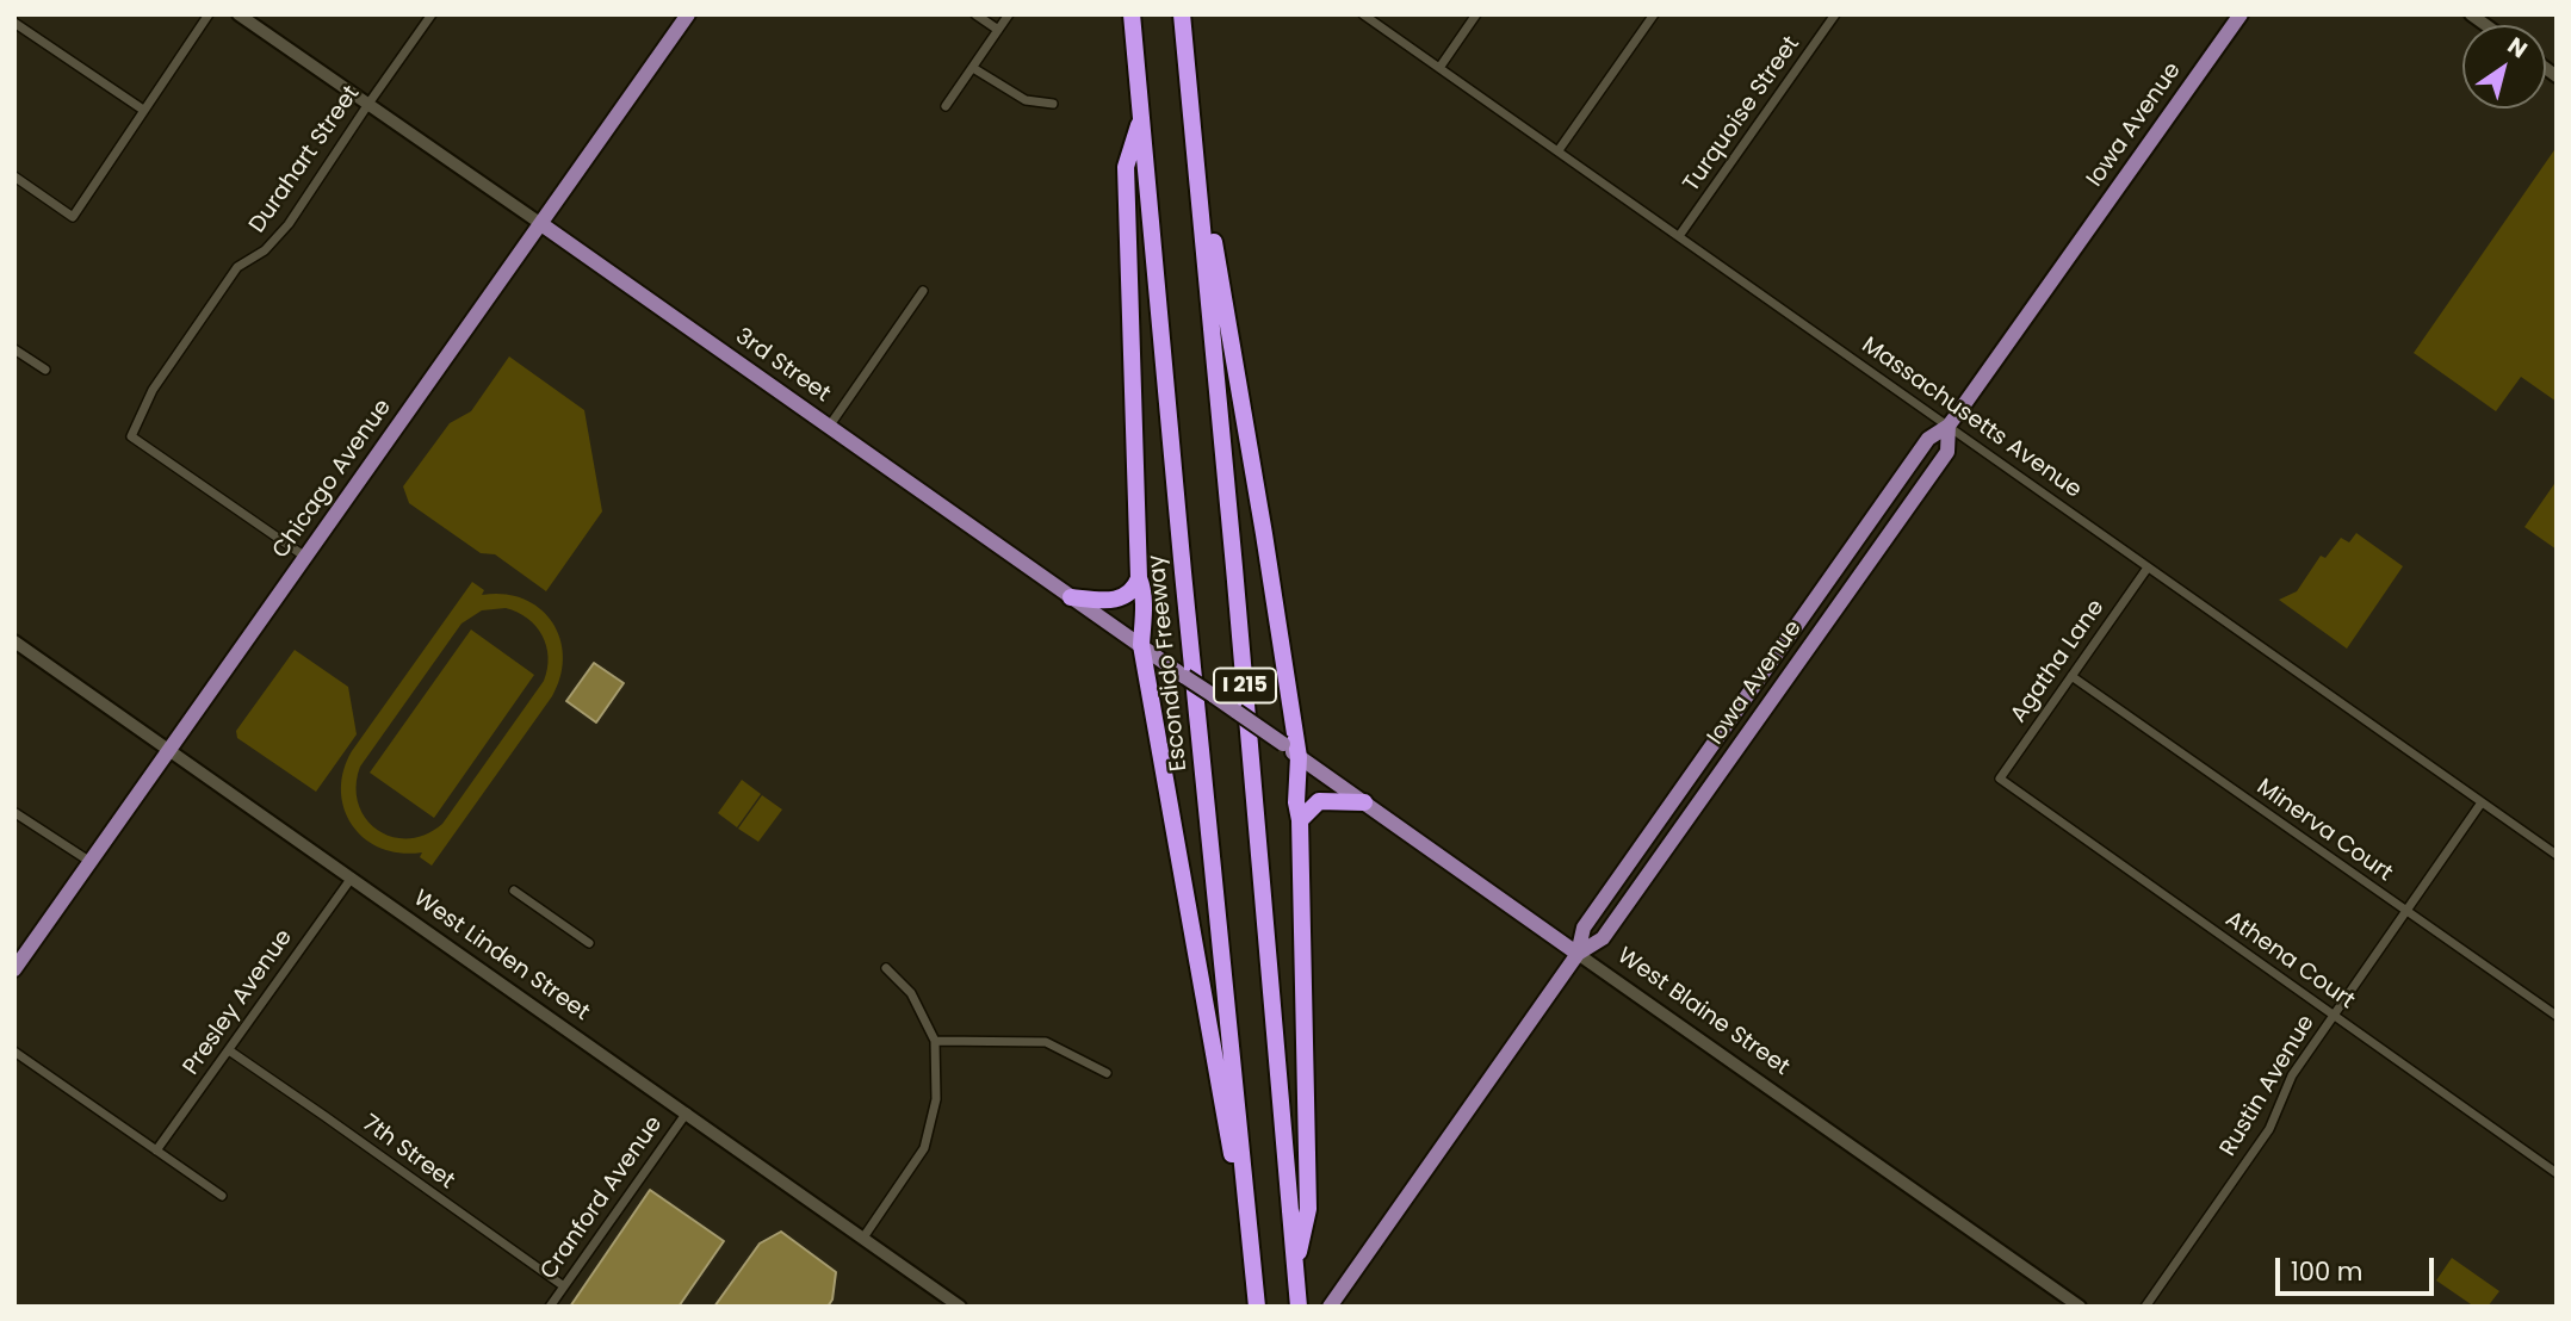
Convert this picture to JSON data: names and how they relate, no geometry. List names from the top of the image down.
{
  "streets": {
    "highway": ["Escondido Freeway", "I 215"],
    "main road": [
      "Iowa Avenue",
      "3rd Street",
      "Chicago Avenue",
      "West Linden Street",
      "West Blaine Street"
    ],
    "street": [
      "Turquoise Street",
      "Durahart Street",
      "Massachusetts Avenue",
      "Agatha Lane",
      "Minerva Court",
      "Athena Court",
      "Presley Avenue",
      "Rustin Avenue",
      "7th Street",
      "Cranford Avenue"
    ]
  },
  "crossings": [
    ["Turquoise Street", "Massachusetts Avenue"],
    ["Iowa Avenue", "Massachusetts Avenue"],
    ["Iowa Avenue", "West Blaine Street"],
    ["Durahart Street", "3rd Street"],
    ["Durahart Street", "Chicago Avenue"],
    ["3rd Street", "Chicago Avenue"],
    ["3rd Street", "West Blaine Street"],
    ["Massachusetts Avenue", "Agatha Lane"],
    ["Massachusetts Avenue", "Rustin Avenue"],
    ["Chicago Avenue", "West Linden Street"],
    ["Agatha Lane", "Minerva Court"],
    ["Agatha Lane", "Athena Court"],
    ["Minerva Court", "Rustin Avenue"],
    ["West Linden Street", "Presley Avenue"],
    ["West Linden Street", "Cranford Avenue"],
    ["Athena Court", "Rustin Avenue"],
    ["Presley Avenue", "7th Street"],
    ["7th Street", "Cranford Avenue"]
  ],
  "scale_bar": "100 m",
  "north": "top right"
}
